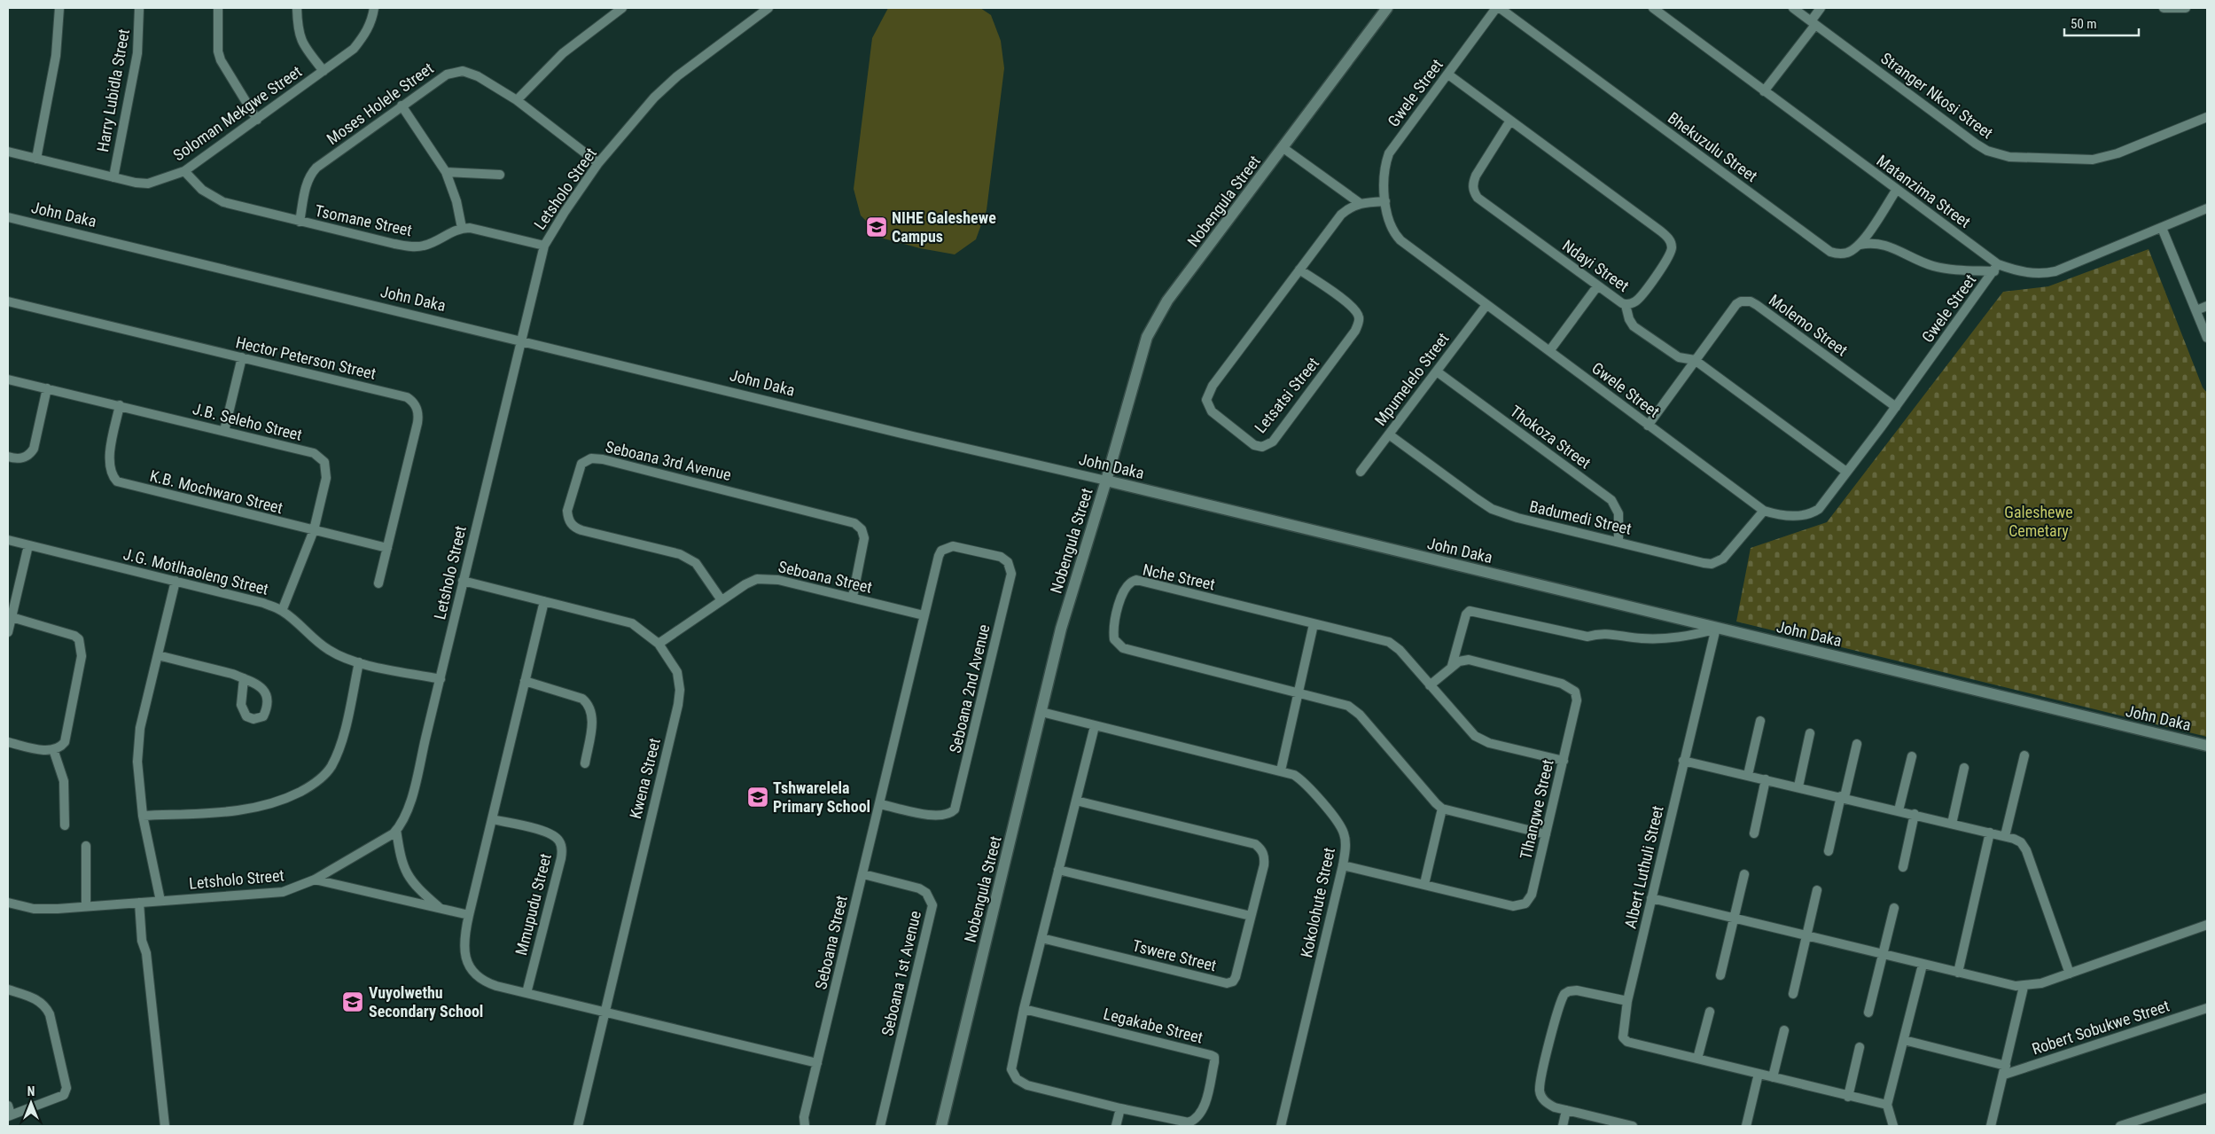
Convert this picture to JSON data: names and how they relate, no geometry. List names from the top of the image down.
{
  "streets": {
    "street": [
      "Harry Lubidla Street",
      "Gwele Street",
      "Stranger Nkosi Street",
      "Moses Holele Street",
      "Soloman Mekgwe Street",
      "Bhekuzulu Street",
      "Letsholo Street",
      "Matanzima Street",
      "Nobengula Street",
      "John Daka",
      "Tsomane Street",
      "Ndayi Street",
      "Molemo Street",
      "Hector Peterson Street",
      "Mpumelelo Street",
      "Letsatsi Street",
      "J.B. Seleho Street",
      "Thokoza Street",
      "Seboana 3rd Avenue",
      "K.B. Mochwaro Street",
      "Badumedi Street",
      "J.G. Motlhaoleng Street",
      "Seboana Street",
      "Nche Street",
      "Seboana 2nd Avenue",
      "Kwena Street",
      "Tlhangwe Street",
      "Albert Luthuli Street",
      "Kokolohute Street",
      "Mmupudu Street",
      "Tswere Street",
      "Seboana 1st Avenue",
      "Legakabe Street",
      "Robert Sobukwe Street"
    ]
  },
  "crossings": [
    ["Harry Lubidla Street", "Soloman Mekgwe Street"],
    ["Gwele Street", "Bhekuzulu Street"],
    ["Gwele Street", "Matanzima Street"],
    ["Gwele Street", "Ndayi Street"],
    ["Gwele Street", "Molemo Street"],
    ["Gwele Street", "Mpumelelo Street"],
    ["Gwele Street", "Letsatsi Street"],
    ["Gwele Street", "Badumedi Street"],
    ["Moses Holele Street", "Letsholo Street"],
    ["Moses Holele Street", "Tsomane Street"],
    ["Soloman Mekgwe Street", "Tsomane Street"],
    ["Letsholo Street", "John Daka"],
    ["Letsholo Street", "J.G. Motlhaoleng Street"],
    ["Letsholo Street", "Kwena Street"],
    ["Nobengula Street", "John Daka"],
    ["Nobengula Street", "Kokolohute Street"],
    ["John Daka", "Albert Luthuli Street"],
    ["Hector Peterson Street", "K.B. Mochwaro Street"],
    ["Mpumelelo Street", "Thokoza Street"],
    ["Mpumelelo Street", "Badumedi Street"],
    ["J.B. Seleho Street", "K.B. Mochwaro Street"],
    ["J.B. Seleho Street", "J.G. Motlhaoleng Street"],
    ["Thokoza Street", "Badumedi Street"],
    ["Seboana 3rd Avenue", "Seboana Street"],
    ["Seboana Street", "Seboana 2nd Avenue"],
    ["Seboana Street", "Kwena Street"],
    ["Seboana Street", "Seboana 1st Avenue"],
    ["Nche Street", "Tlhangwe Street"],
    ["Tlhangwe Street", "Kokolohute Street"],
    ["Kokolohute Street", "Legakabe Street"],
    ["Tswere Street", "Legakabe Street"]
  ],
  "parks": ["Galeshewe Cemetary"],
  "places": {
    "school or university": ["NIHE Galeshewe Campus", "Tshwarelela Primary School", "Vuyolwethu Secondary School"]
  },
  "scale_bar": "50 m",
  "north": "top"
}
